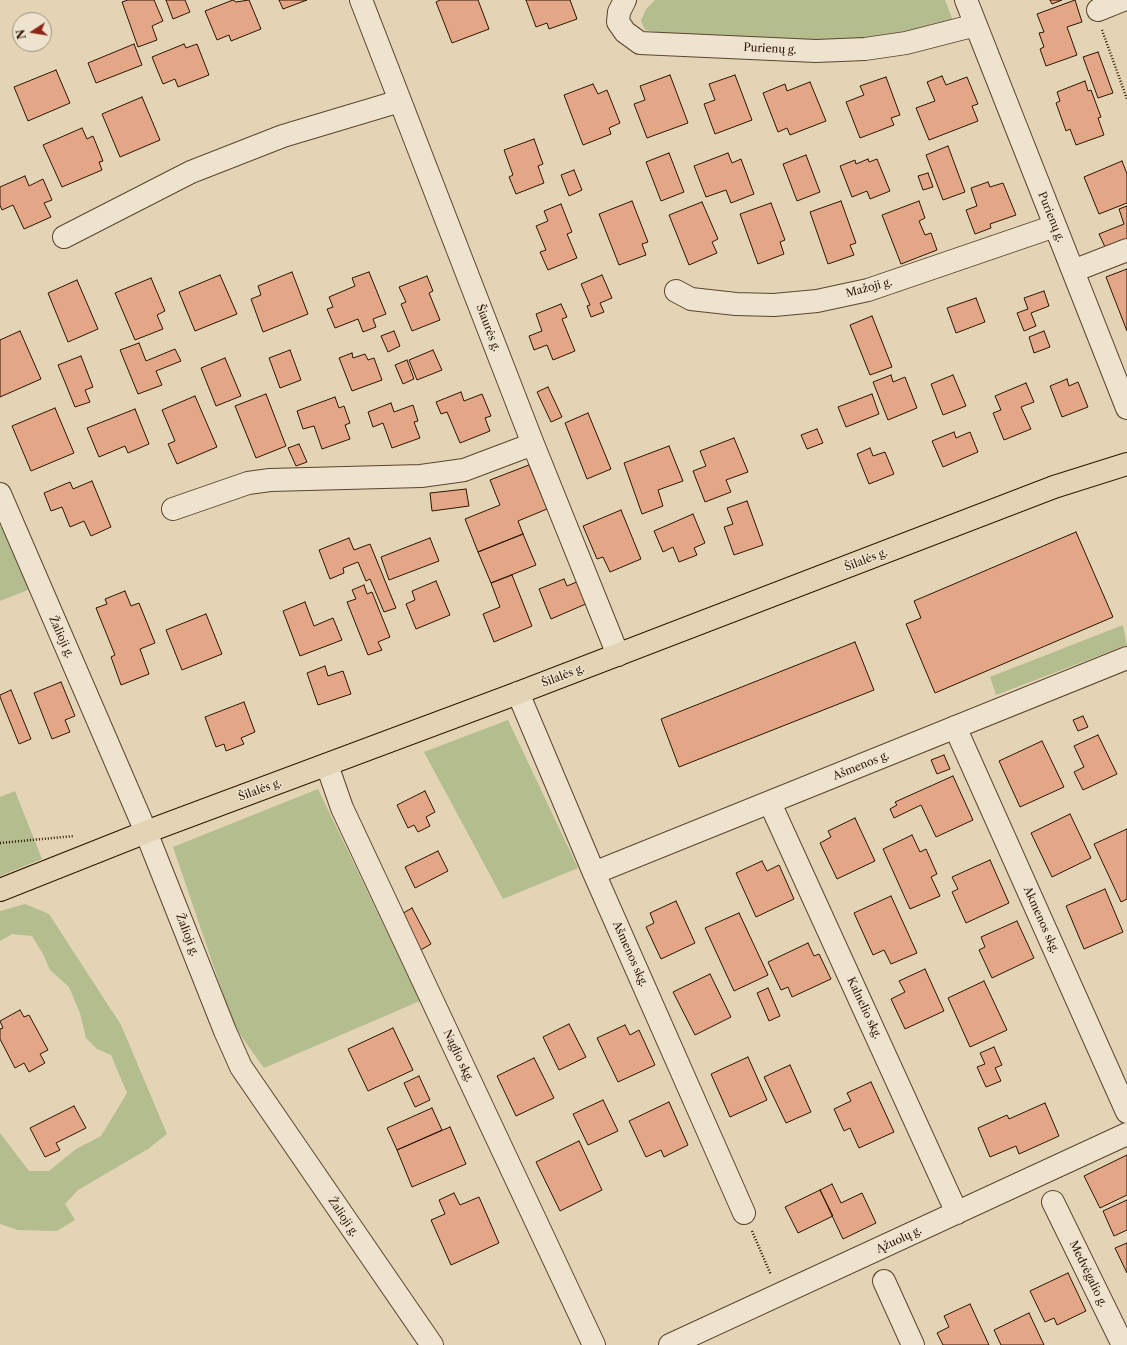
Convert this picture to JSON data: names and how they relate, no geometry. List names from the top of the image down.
{
  "streets": {
    "main road": ["Šilalės g."],
    "street": [
      "Purienų g.",
      "Mažoji g.",
      "Šiaurės g.",
      "Žalioji g.",
      "Ašmenos g.",
      "Akmenos skg.",
      "Ašmenos skg.",
      "Kalnelio skg.",
      "Naglio skg.",
      "Ąžuolų g.",
      "Medvėgalio g."
    ]
  },
  "crossings": [
    ["Purienų g.", "Mažoji g."],
    ["Šiaurės g.", "Šilalės g."],
    ["Šilalės g.", "Žalioji g."],
    ["Šilalės g.", "Ašmenos skg."],
    ["Šilalės g.", "Naglio skg."],
    ["Ašmenos g.", "Akmenos skg."],
    ["Ašmenos g.", "Ašmenos skg."],
    ["Ašmenos g.", "Kalnelio skg."],
    ["Kalnelio skg.", "Ąžuolų g."]
  ],
  "north": "left"
}
